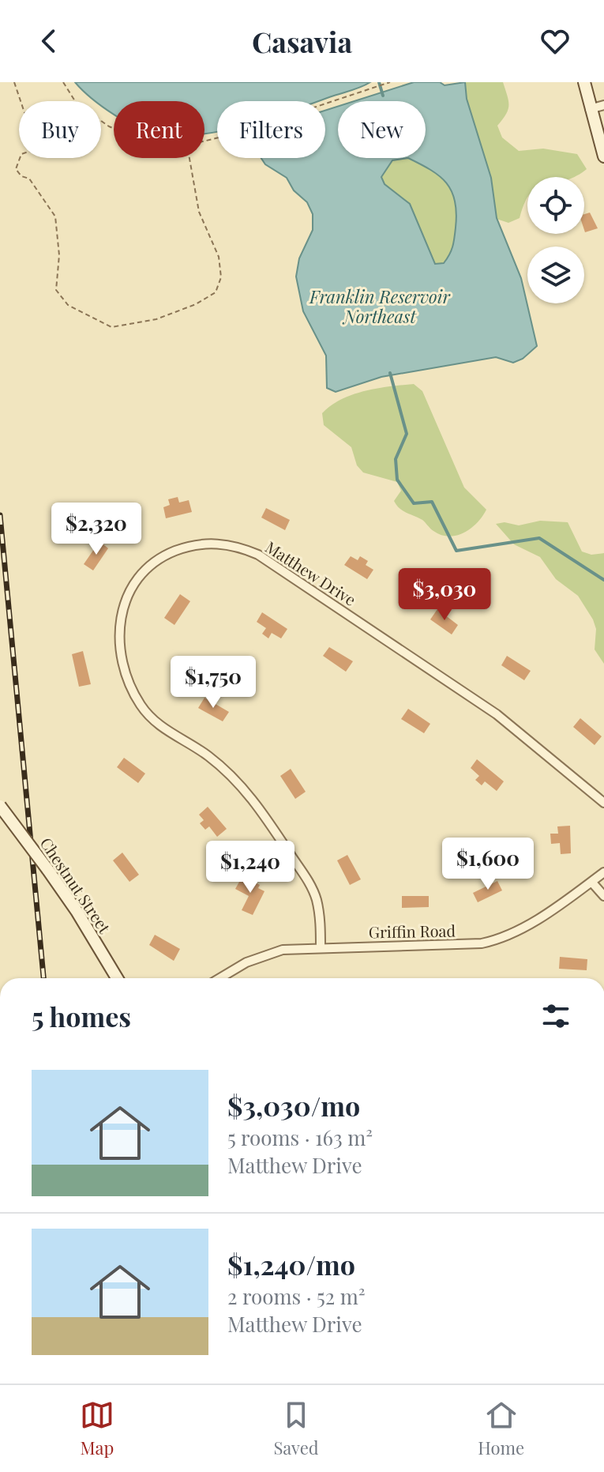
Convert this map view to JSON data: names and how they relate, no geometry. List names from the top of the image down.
{
  "streets": {
    "main road": ["Chestnut Street"],
    "street": ["Matthew Drive", "Griffin Road"]
  },
  "crossings": [
    ["Matthew Drive", "Griffin Road"]
  ],
  "water": ["Franklin Reservoir Northeast"],
  "page": {
    "header": "Casavia",
    "chip": [
      "Buy",
      "Rent",
      "Filters",
      "New"
    ],
    "price": [
      "$2,320",
      "$3,030",
      "$1,750",
      "$1,600",
      "$1,240"
    ],
    "heading": "5 homes",
    "list": [
      {
        "name": "$3,030/mo",
        "note": "5 rooms · 163 m² · Matthew Drive"
      },
      {
        "name": "$1,240/mo",
        "note": "2 rooms · 52 m² · Matthew Drive"
      }
    ],
    "tabs": ["Map", "Saved", "Home"]
  }
}
